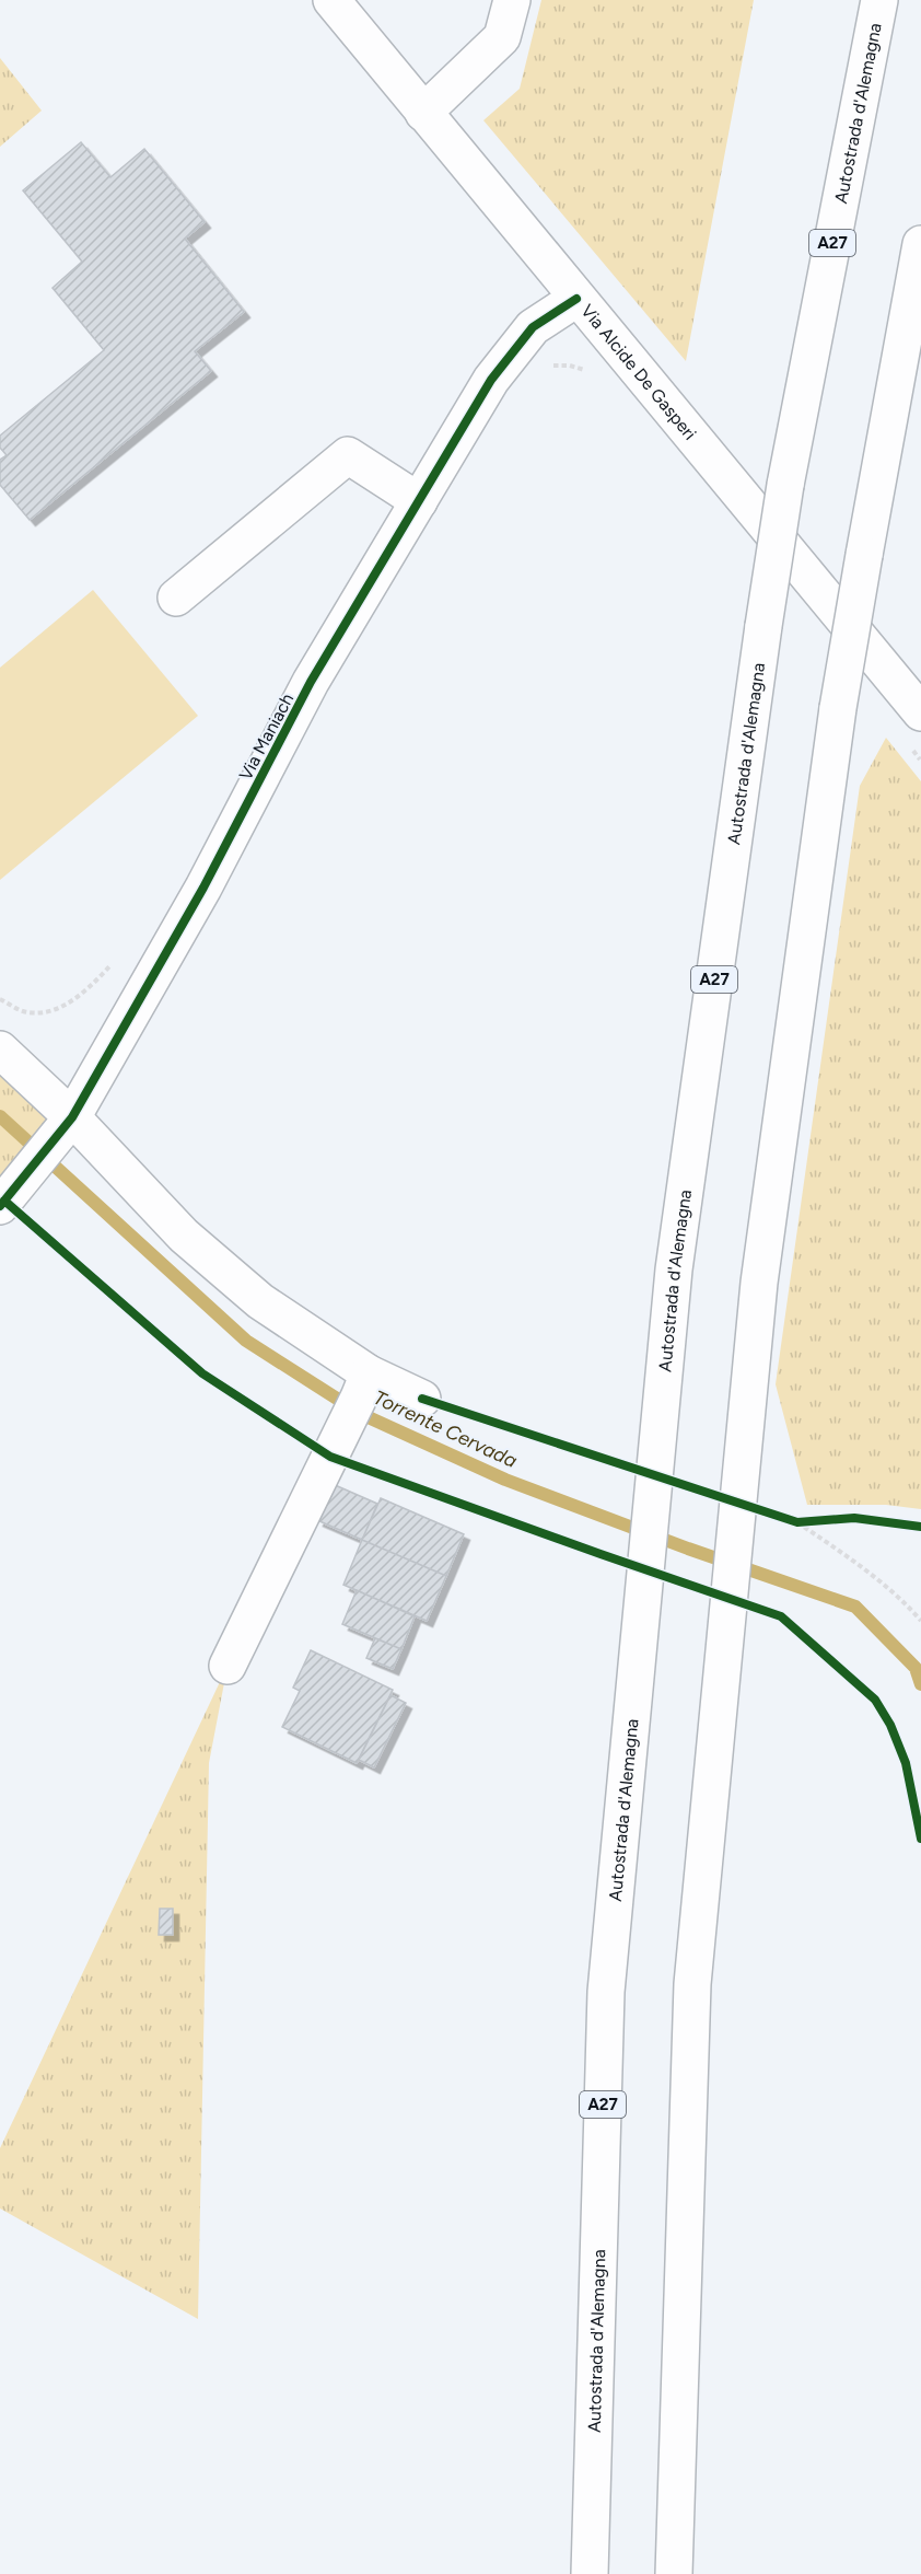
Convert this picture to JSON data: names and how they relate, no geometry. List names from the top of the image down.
{
  "streets": {
    "main road": [
      "Autostrada d'Alemagna",
      "A27",
      "Via Alcide De Gasperi",
      "Via Maniach"
    ]
  },
  "crossings": [
    ["Via Alcide De Gasperi", "Via Maniach"]
  ],
  "water": ["Torrente Cervada"]
}
